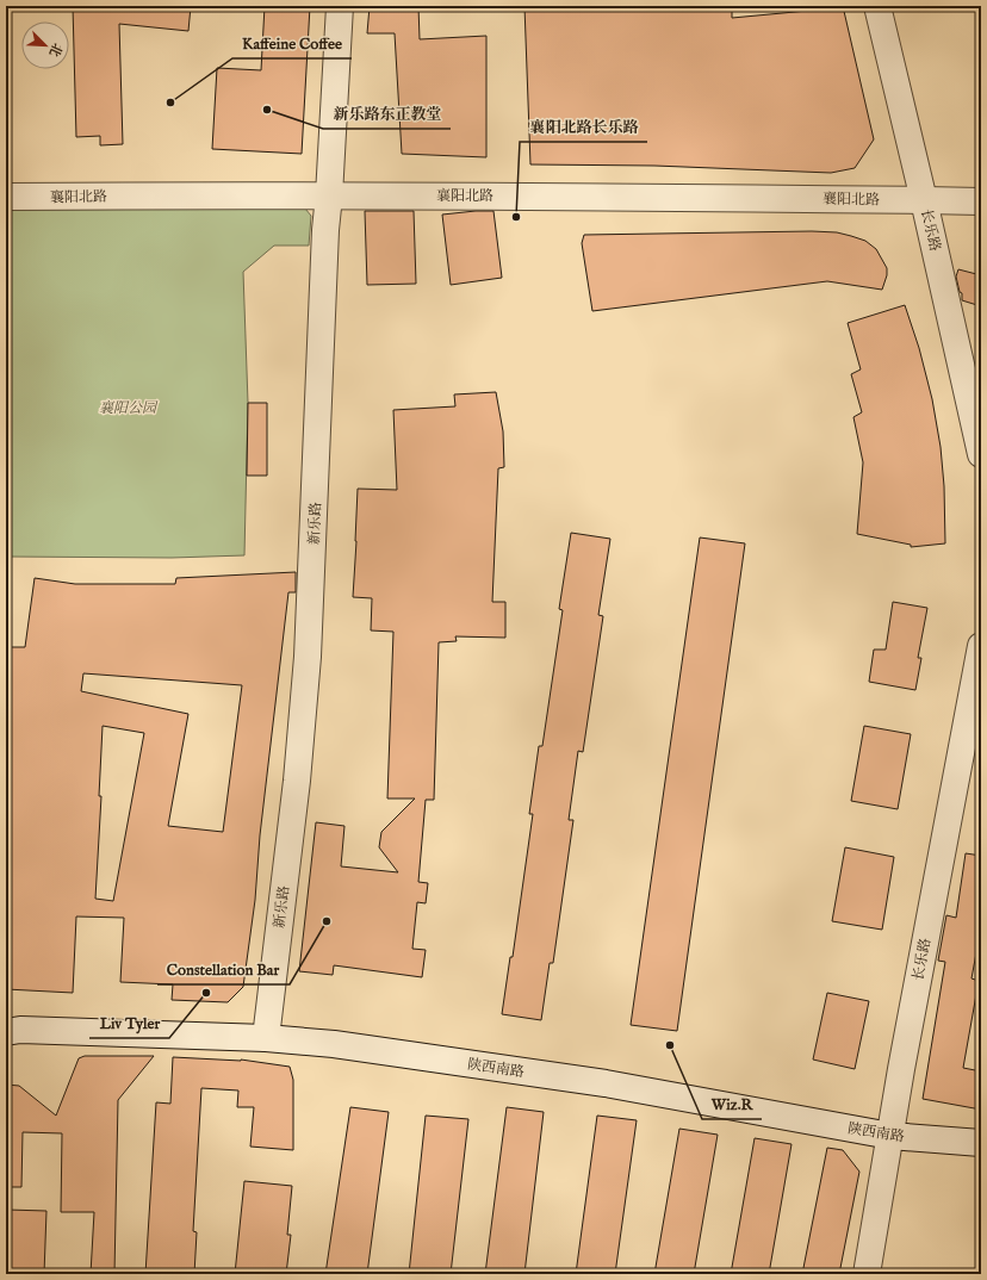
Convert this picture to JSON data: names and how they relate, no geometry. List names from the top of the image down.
{
  "streets": {
    "street": [
      "襄阳北路",
      "长乐路",
      "新乐路",
      "陕西南路"
    ]
  },
  "crossings": [
    ["襄阳北路", "长乐路"],
    ["襄阳北路", "新乐路"],
    ["长乐路", "陕西南路"],
    ["新乐路", "陕西南路"]
  ],
  "parks": ["襄阳公园"],
  "places": [
    "Kaffeine Coffee",
    "新乐路东正教堂",
    "襄阳北路长乐路",
    "Constellation Bar",
    "Liv Tyler",
    "Wiz.R"
  ],
  "north": "bottom right"
}
